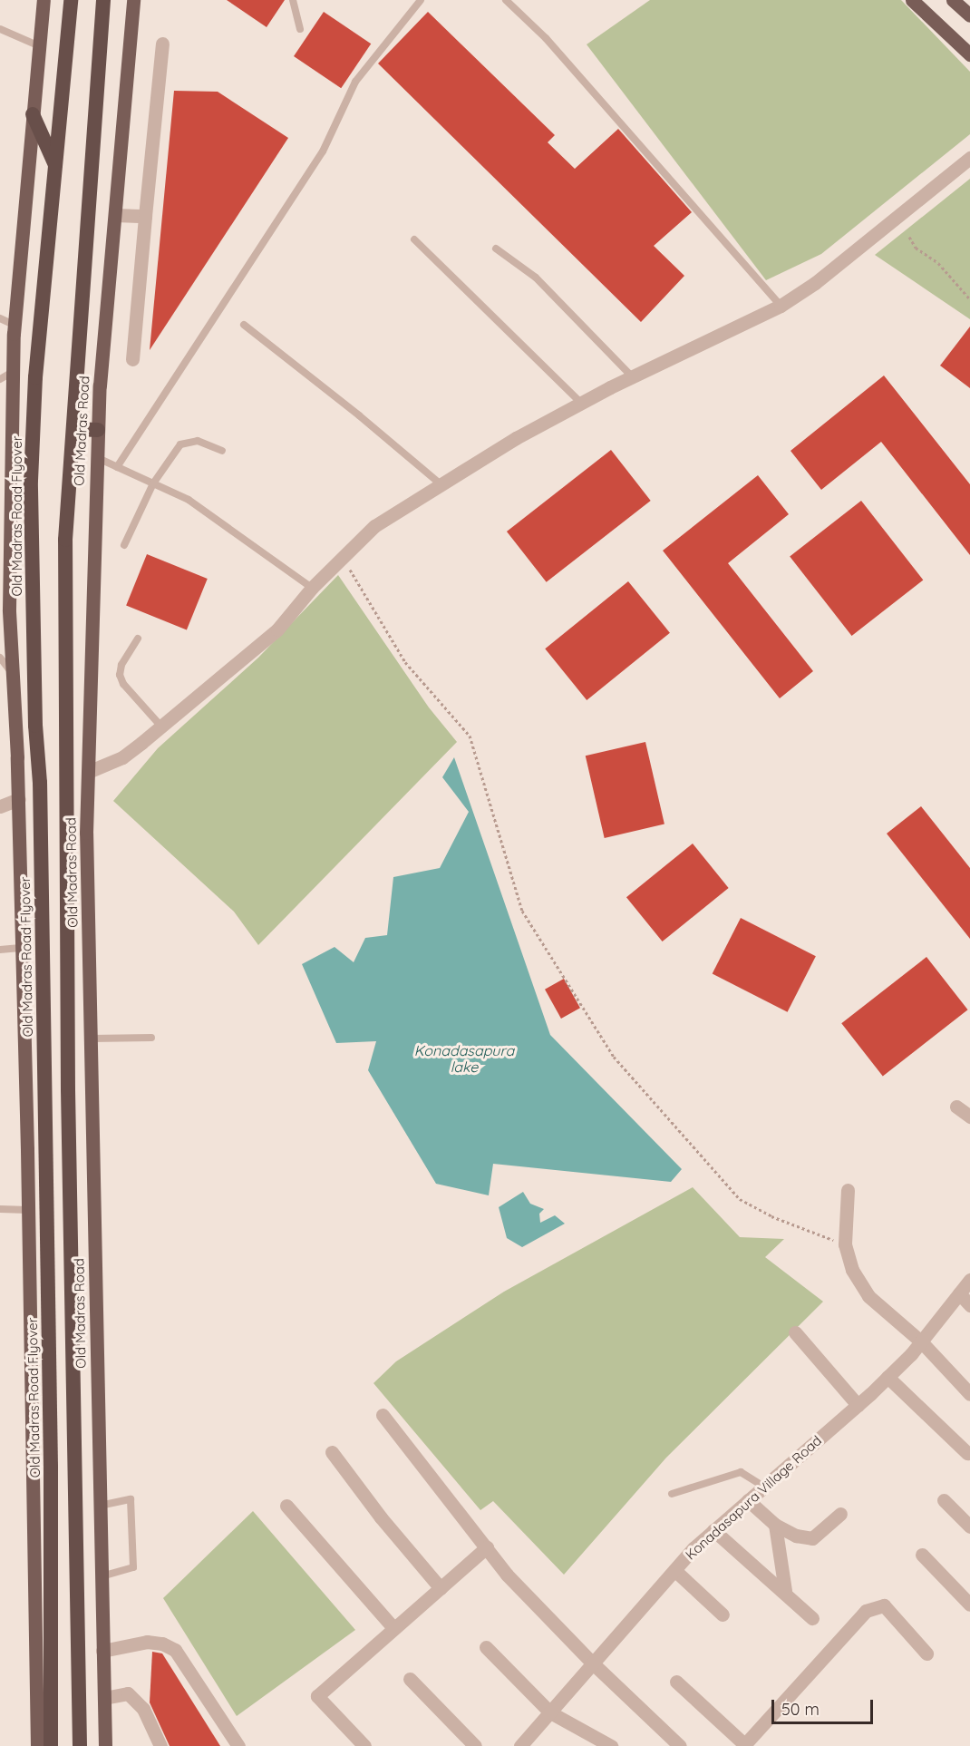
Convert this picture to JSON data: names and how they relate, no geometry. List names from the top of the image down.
{
  "streets": {
    "highway": ["Old Madras Road", "Old Madras Road Flyover"],
    "street": ["Konadasapura Village Road"]
  },
  "water": ["Konadasapura lake"],
  "scale_bar": "50 m"
}
